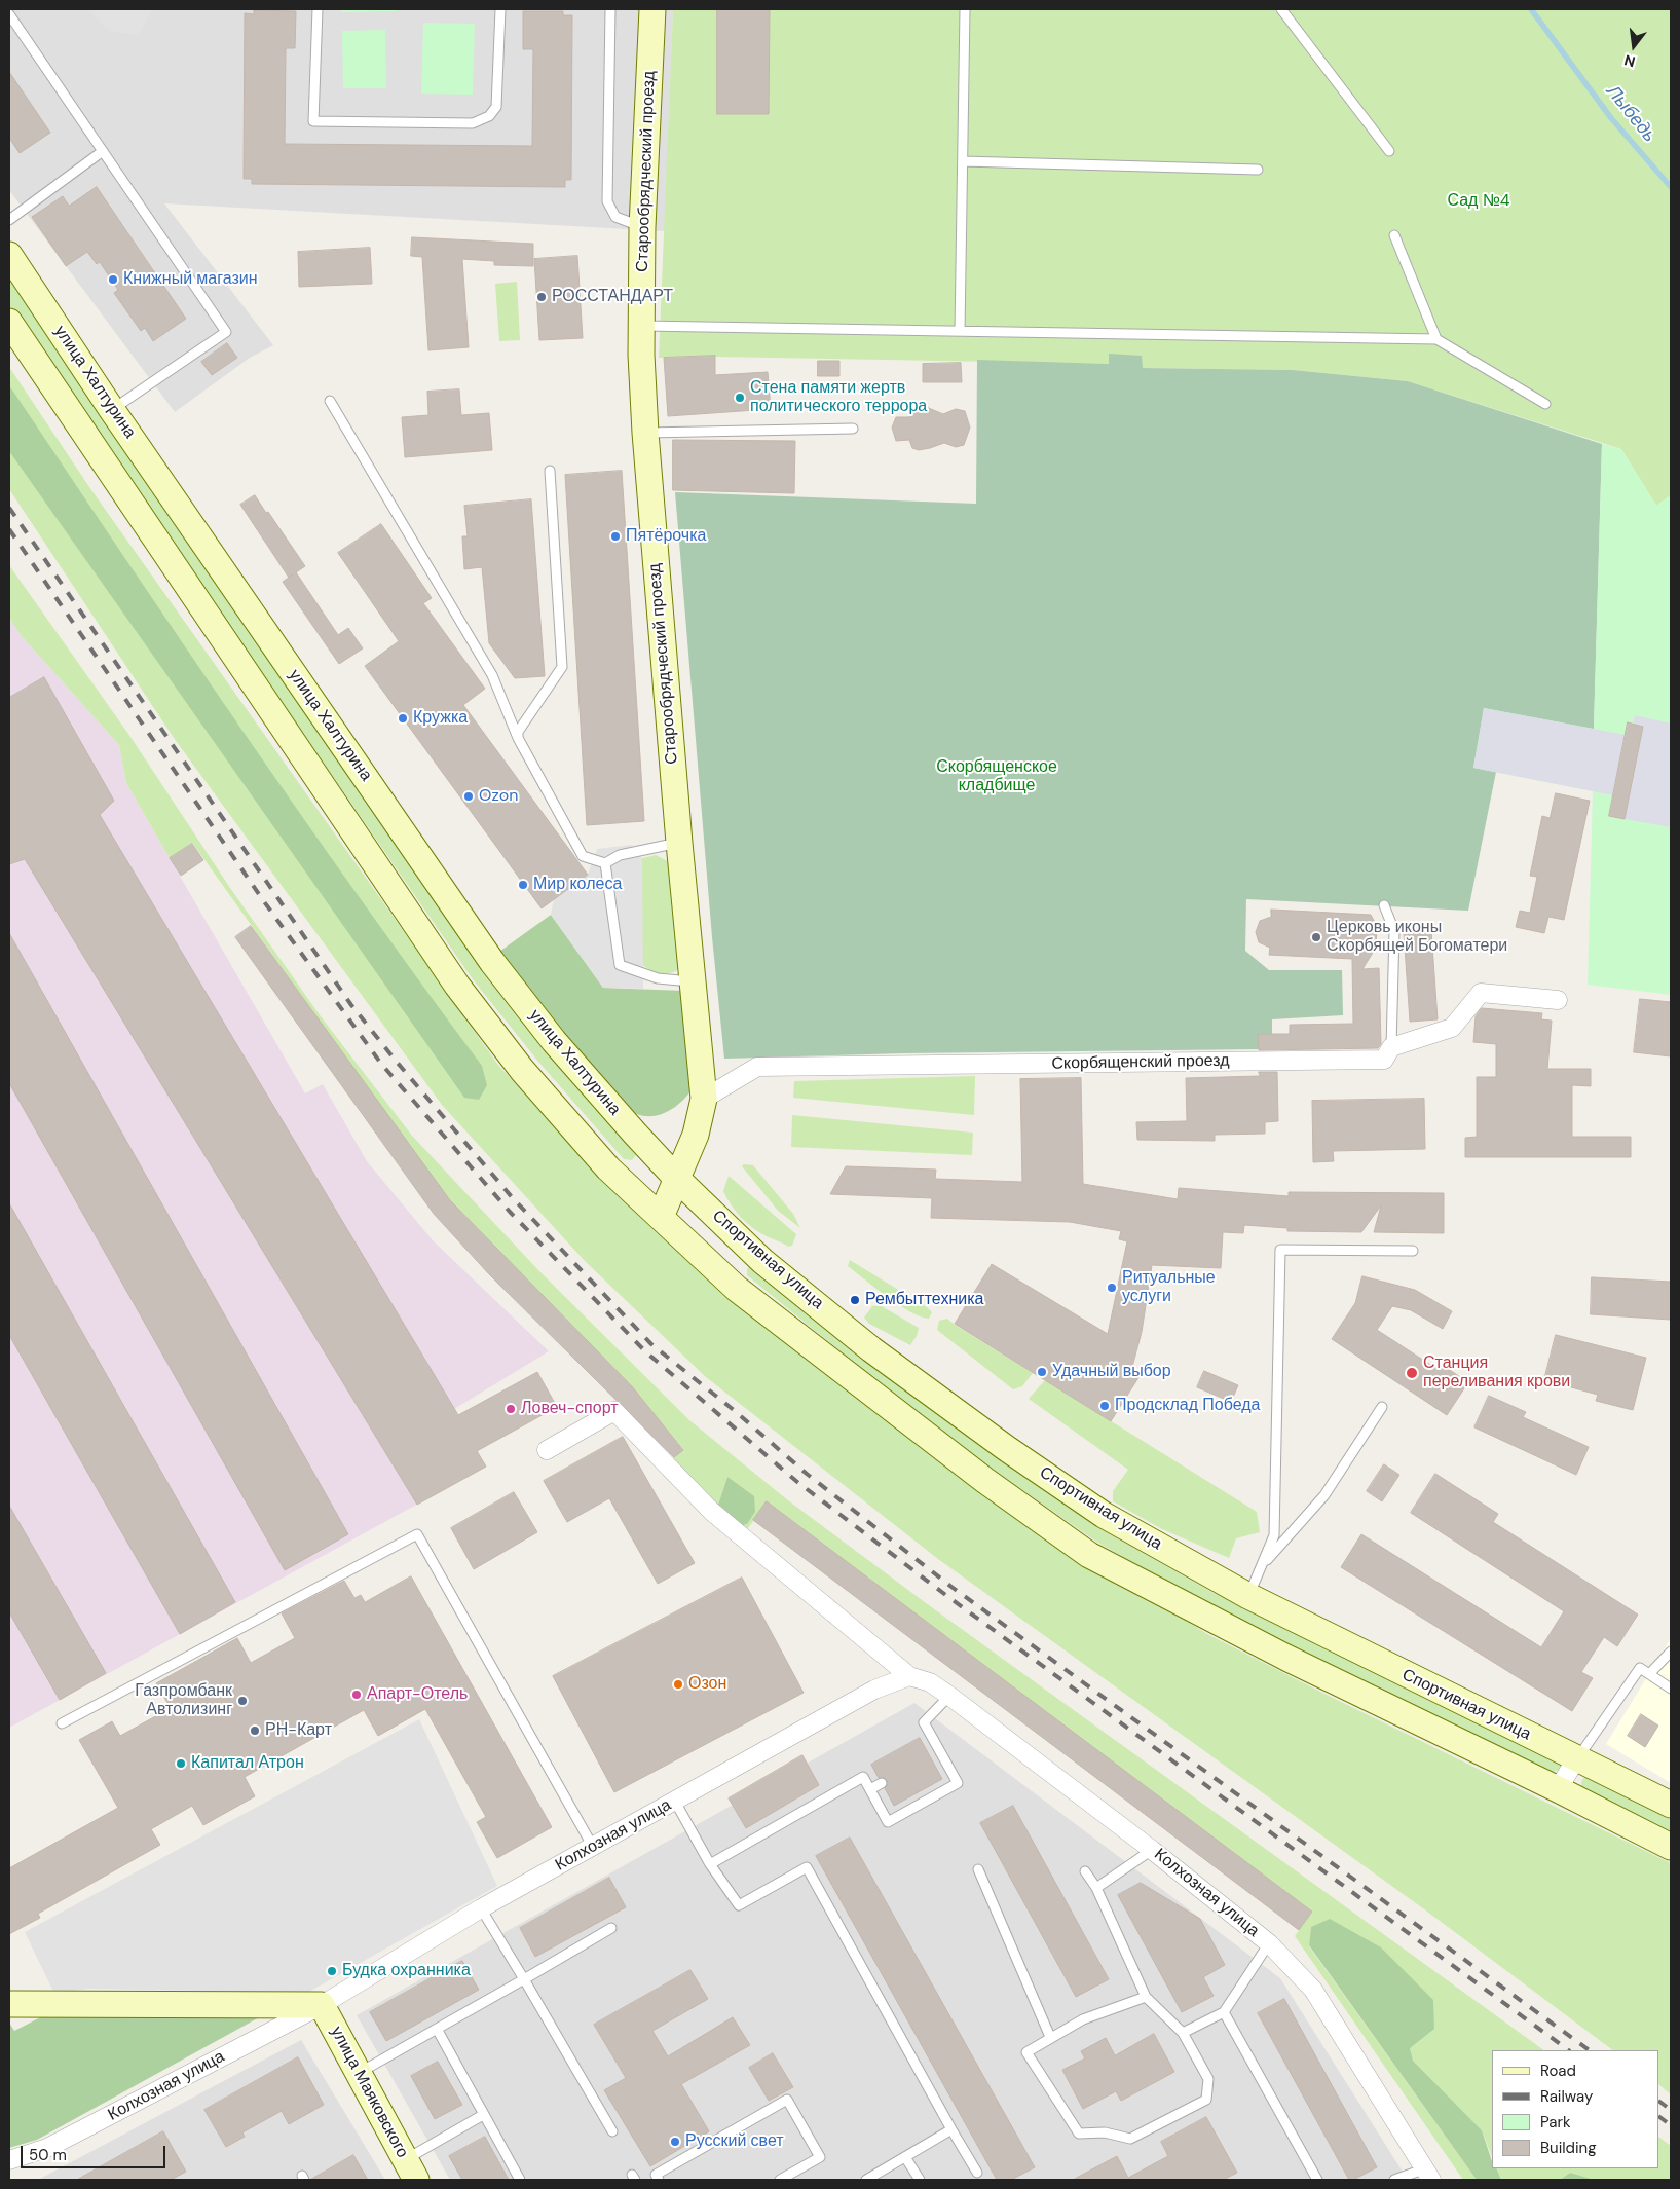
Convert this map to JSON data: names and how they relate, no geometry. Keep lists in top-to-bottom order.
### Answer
{
  "streets": {
    "main road": [
      "Старообрядческий проезд",
      "улица Халтурина",
      "Спортивная улица",
      "улица Маяковского"
    ],
    "street": ["Скорбященский проезд", "Колхозная улица"]
  },
  "crossings": [
    ["Старообрядческий проезд", "улица Халтурина"],
    ["Старообрядческий проезд", "Скорбященский проезд"],
    ["Старообрядческий проезд", "Спортивная улица"],
    ["улица Халтурина", "Спортивная улица"],
    ["Колхозная улица", "улица Маяковского"]
  ],
  "water": ["Лыбедь"],
  "parks": ["Сад №4", "Скорбященское кладбище"],
  "places": [
    "Книжный магазин",
    "РОССТАНДАРТ",
    "Стена памяти жертв политического террора",
    "Пятёрочка",
    "Кружка",
    "Ozon",
    "Мир колеса",
    "Церковь иконы Скорбящей Богоматери",
    "Ритуальные услуги",
    "Рембыттехника",
    "Удачный выбор",
    "Станция переливания крови",
    "Продсклад Победа",
    "Ловеч-спорт",
    "Озон",
    "Апарт-Отель",
    "Газпромбанк Автолизинг",
    "РН-Карт",
    "Капитал Атрон",
    "Будка охранника",
    "Русский свет"
  ],
  "legend": [
    "Road",
    "Railway",
    "Park",
    "Building"
  ],
  "scale_bar": "50 m",
  "north": "bottom"
}
